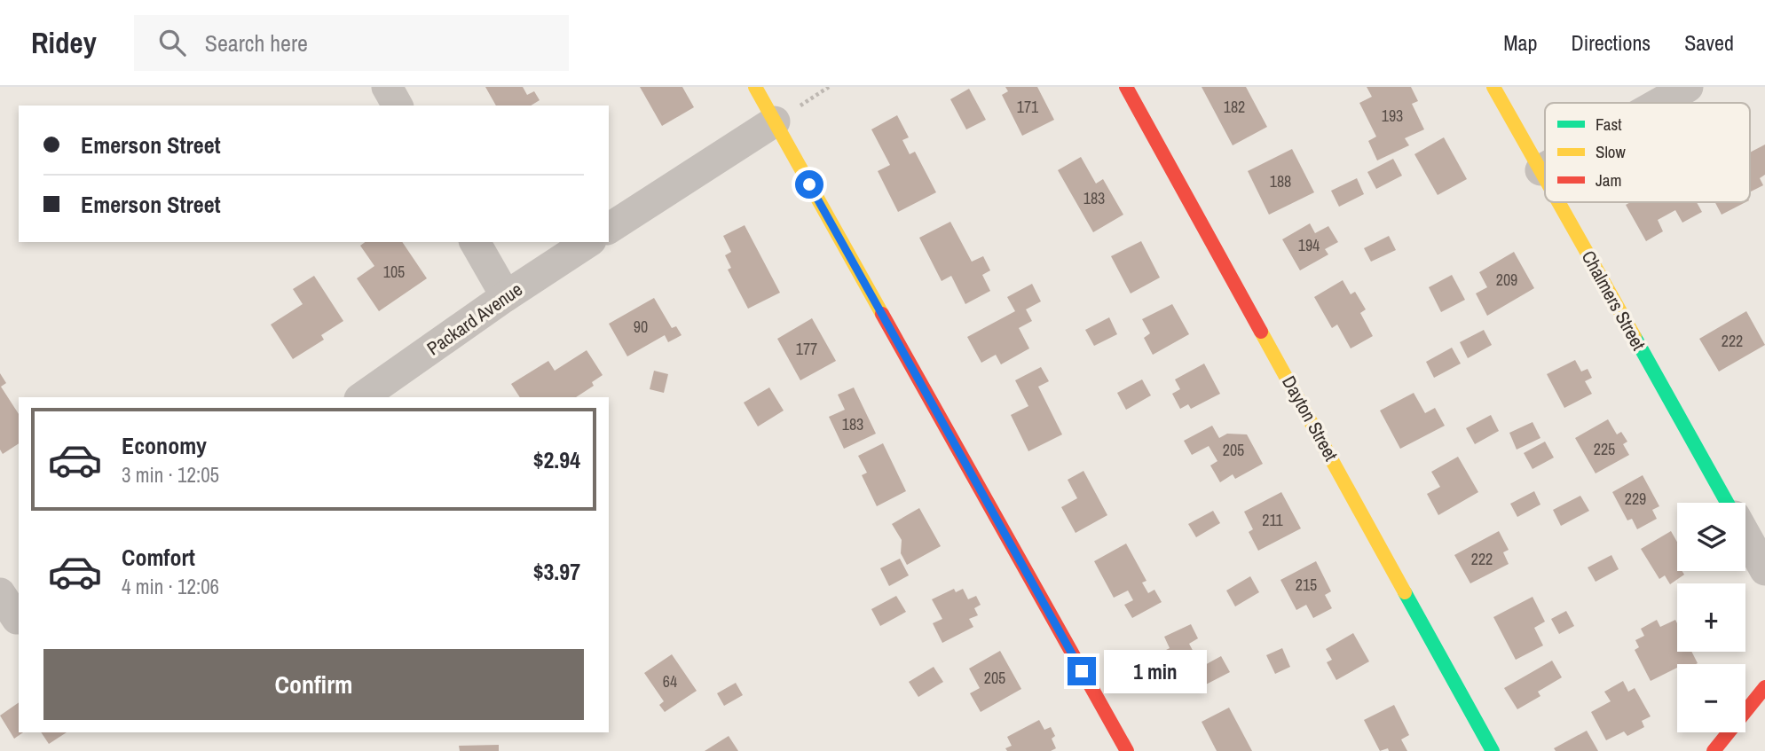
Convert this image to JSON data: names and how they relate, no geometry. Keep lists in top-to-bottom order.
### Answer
{
  "streets": {
    "street": ["Chalmers Street", "Packard Avenue", "Dayton Street"]
  },
  "house_numbers": [
    "171",
    "182",
    "193",
    "188",
    "183",
    "194",
    "105",
    "209",
    "90",
    "222",
    "177",
    "183",
    "225",
    "205",
    "229",
    "211",
    "222",
    "215",
    "205",
    "64"
  ],
  "legend": ["Fast", "Slow", "Jam"],
  "page": {
    "header": "Ridey",
    "search": "Search here",
    "nav": ["Map", "Directions", "Saved"],
    "banner": ["Emerson Street", "Emerson Street"],
    "list": [
      {
        "name": "Economy",
        "note": "3 min · 12:05",
        "value": "$2.94"
      },
      {
        "name": "Comfort",
        "note": "4 min · 12:06",
        "value": "$3.97"
      }
    ],
    "map_buttons": ["+", "−"],
    "buttons": "Confirm",
    "bubble": "1 min"
  }
}
